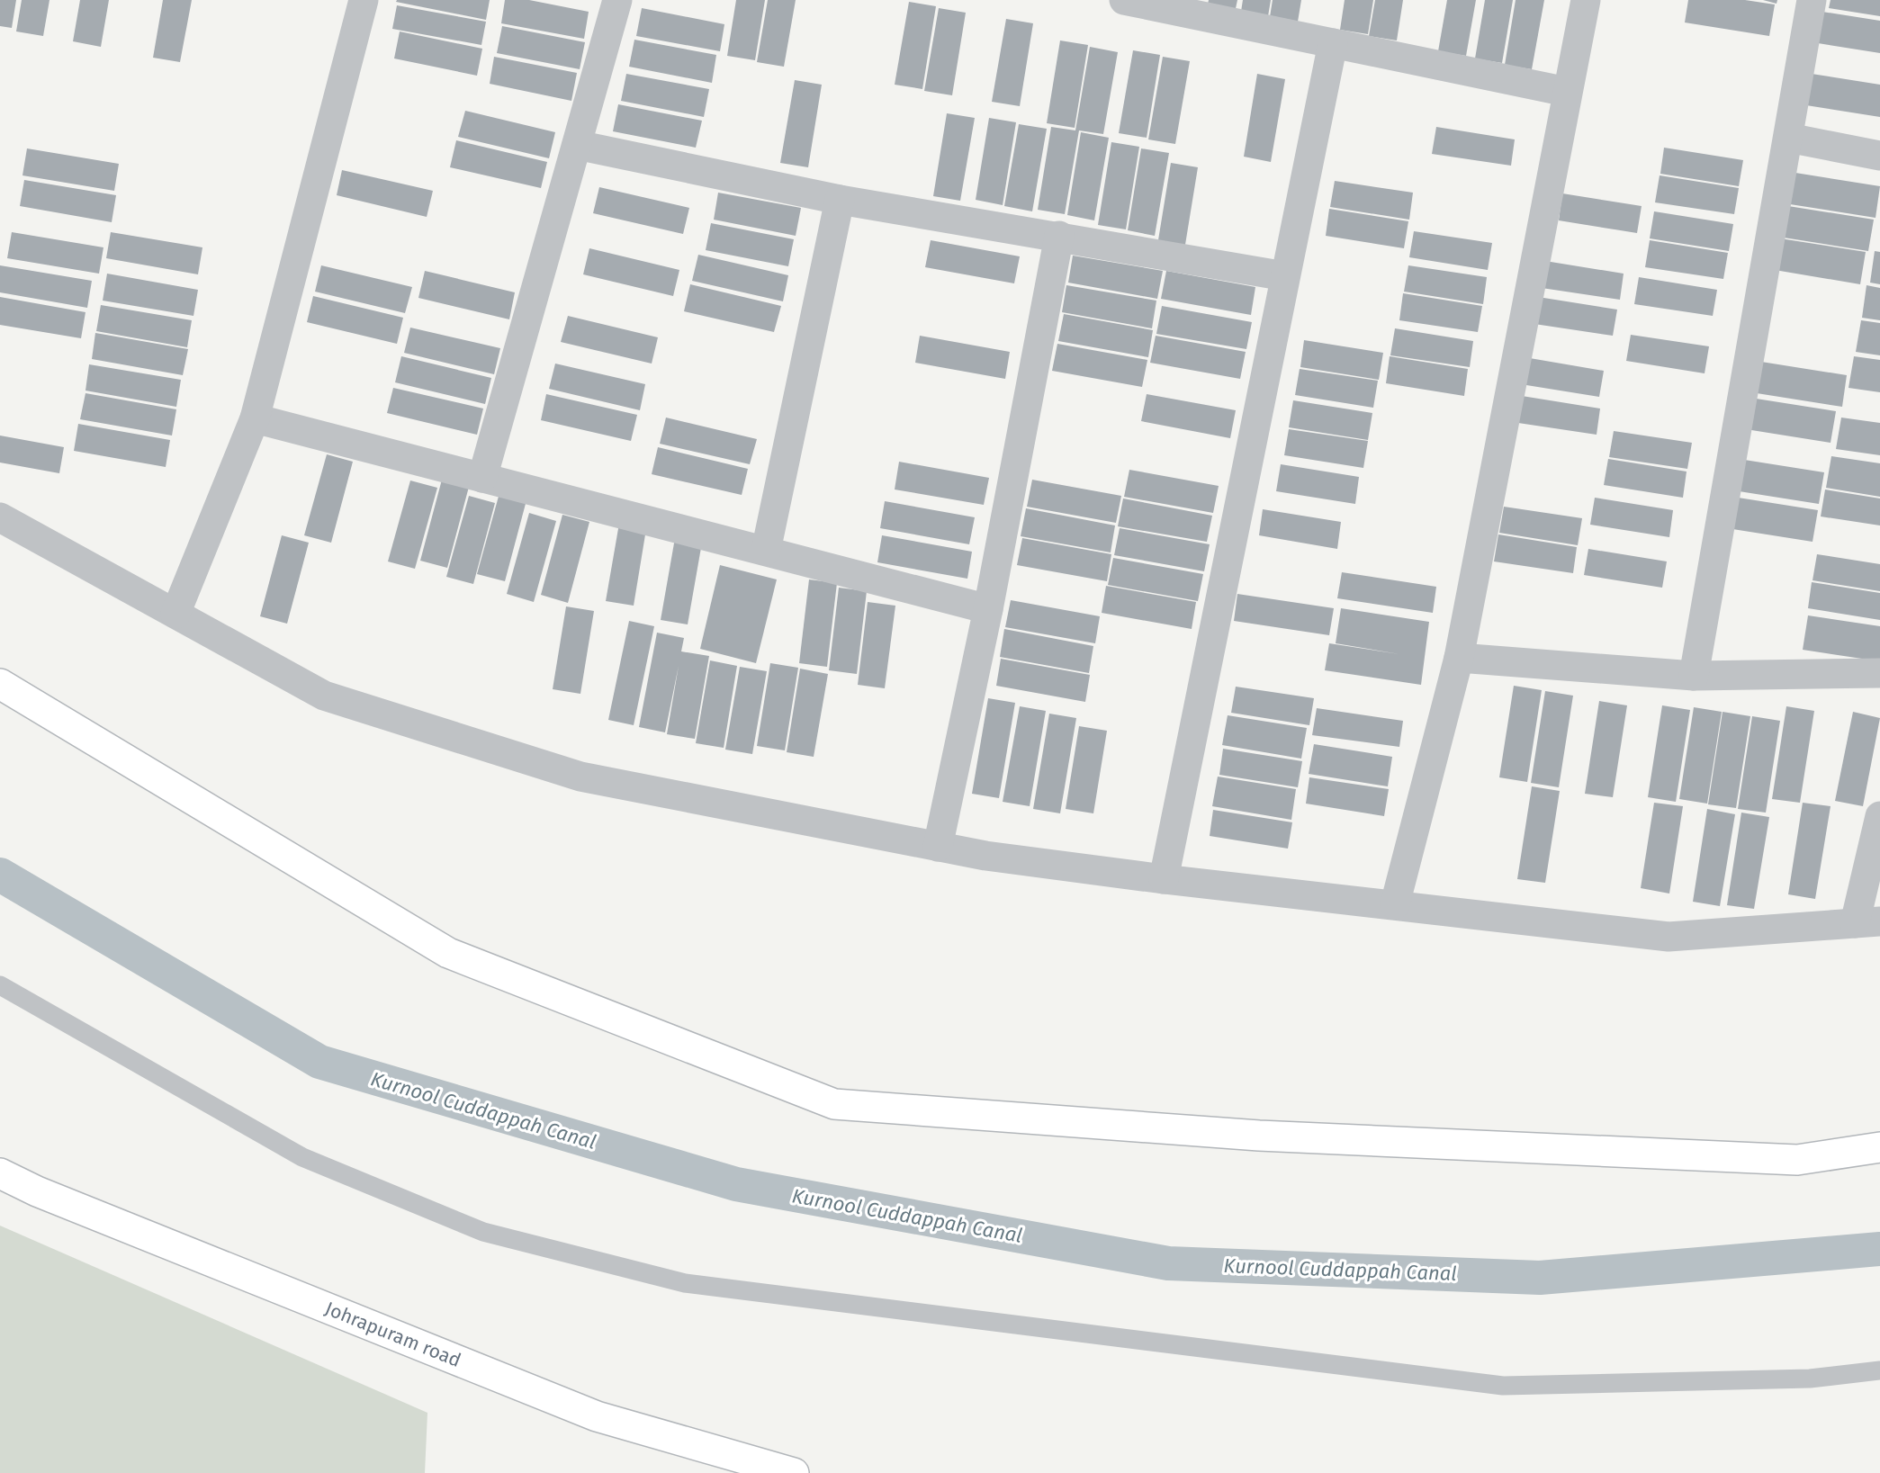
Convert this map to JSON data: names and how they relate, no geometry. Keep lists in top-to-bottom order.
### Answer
{
  "streets": {
    "street": ["Johrapuram road"]
  },
  "water": ["Kurnool Cuddappah Canal"]
}
